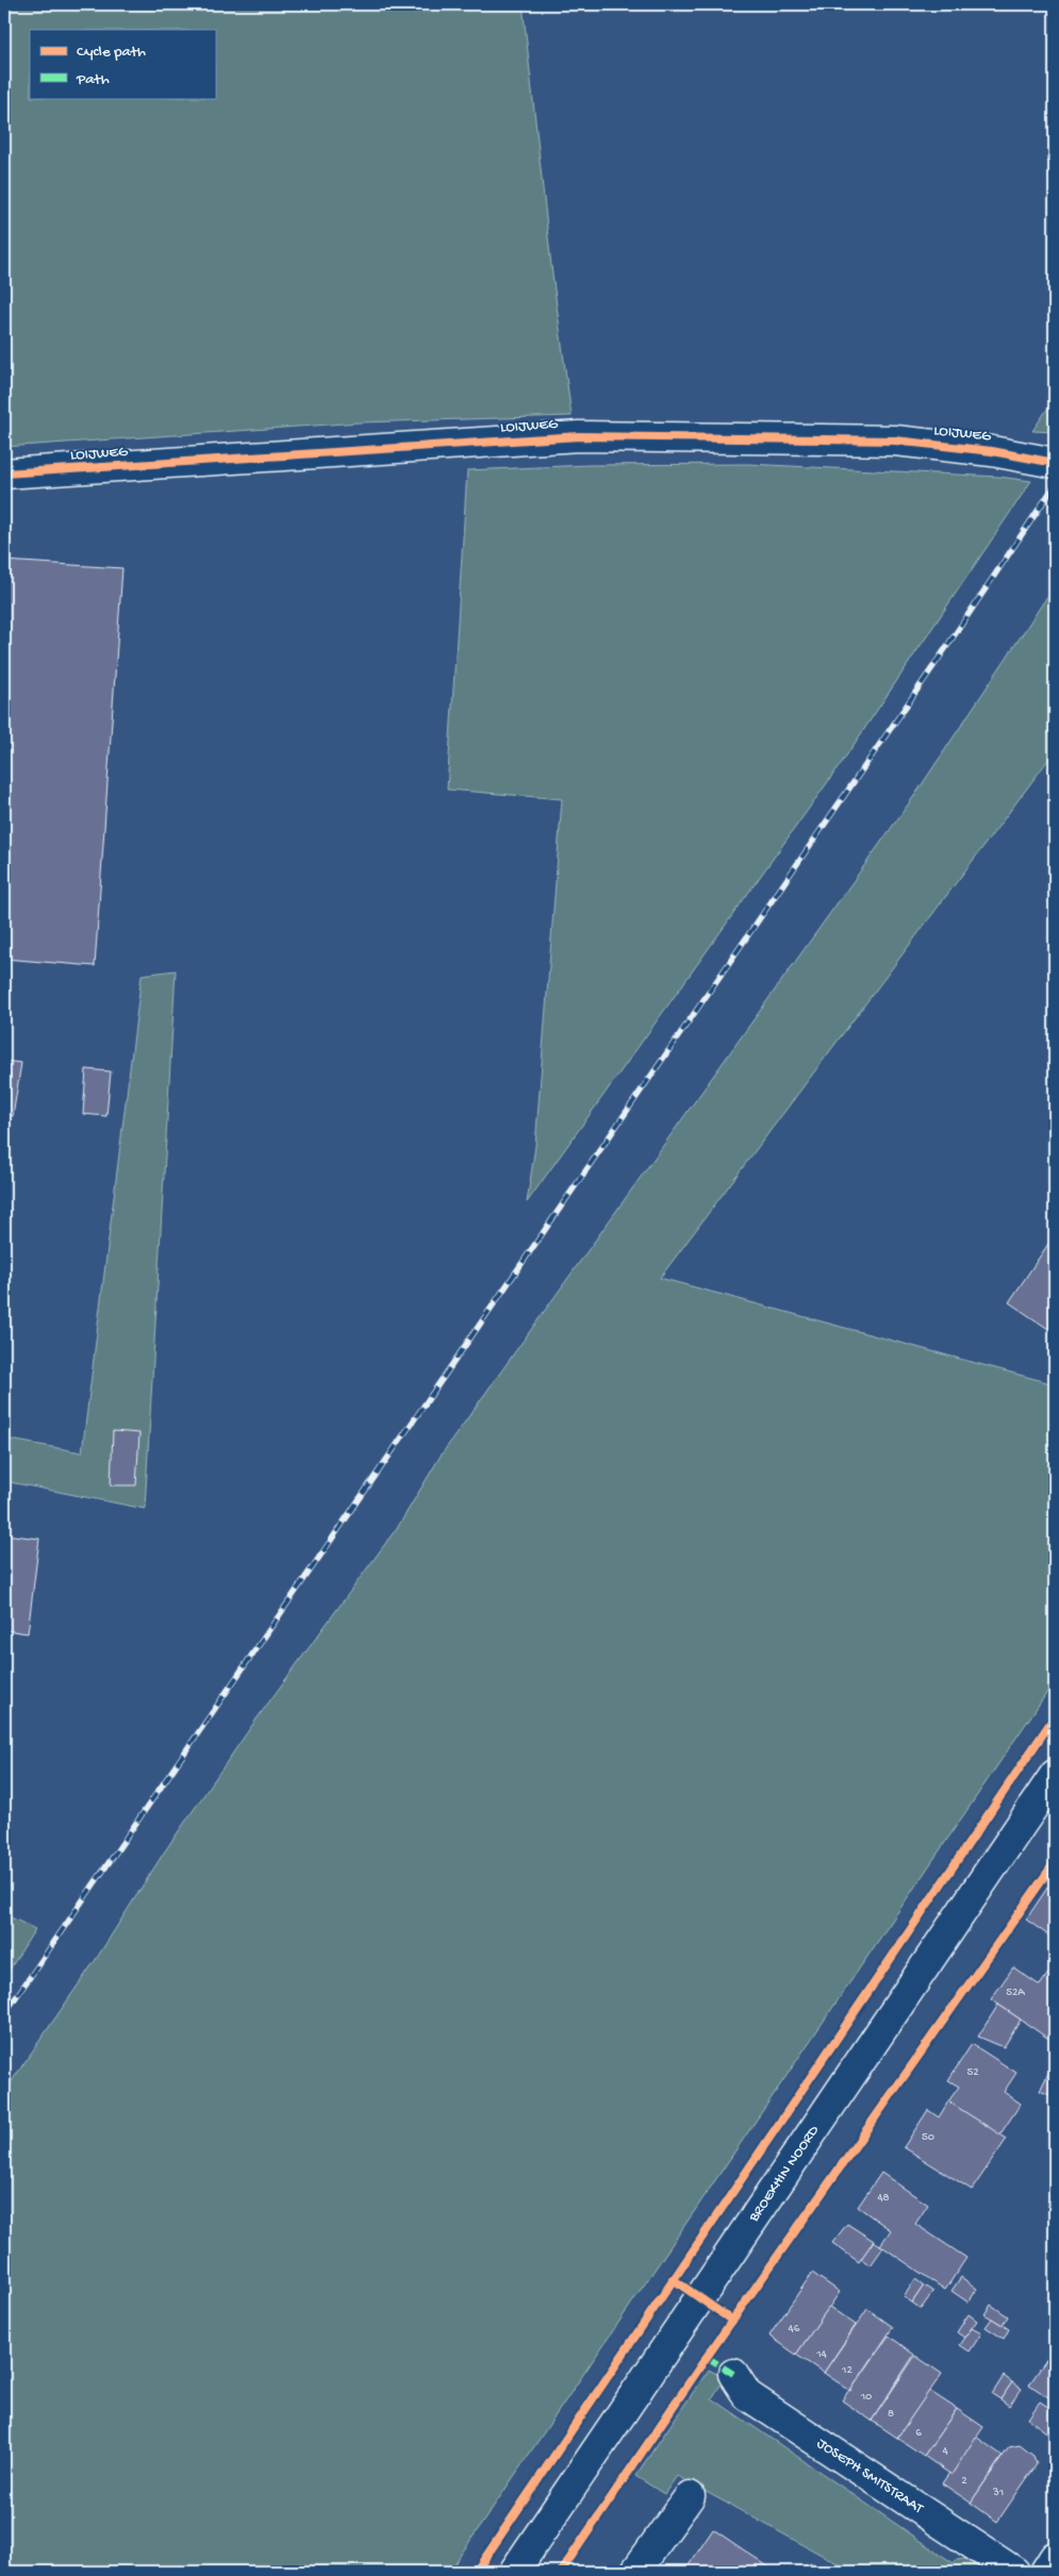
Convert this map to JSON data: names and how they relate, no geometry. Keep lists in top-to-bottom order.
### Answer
{
  "streets": {
    "street": ["LOIJWEG", "BROEKHIN NOORD", "JOSEPH SMITSTRAAT"]
  },
  "house_numbers": [
    "52A",
    "52",
    "50",
    "48",
    "46",
    "14",
    "12",
    "10",
    "8",
    "6",
    "4",
    "2",
    "31"
  ],
  "legend": ["Cycle path", "Path"]
}
